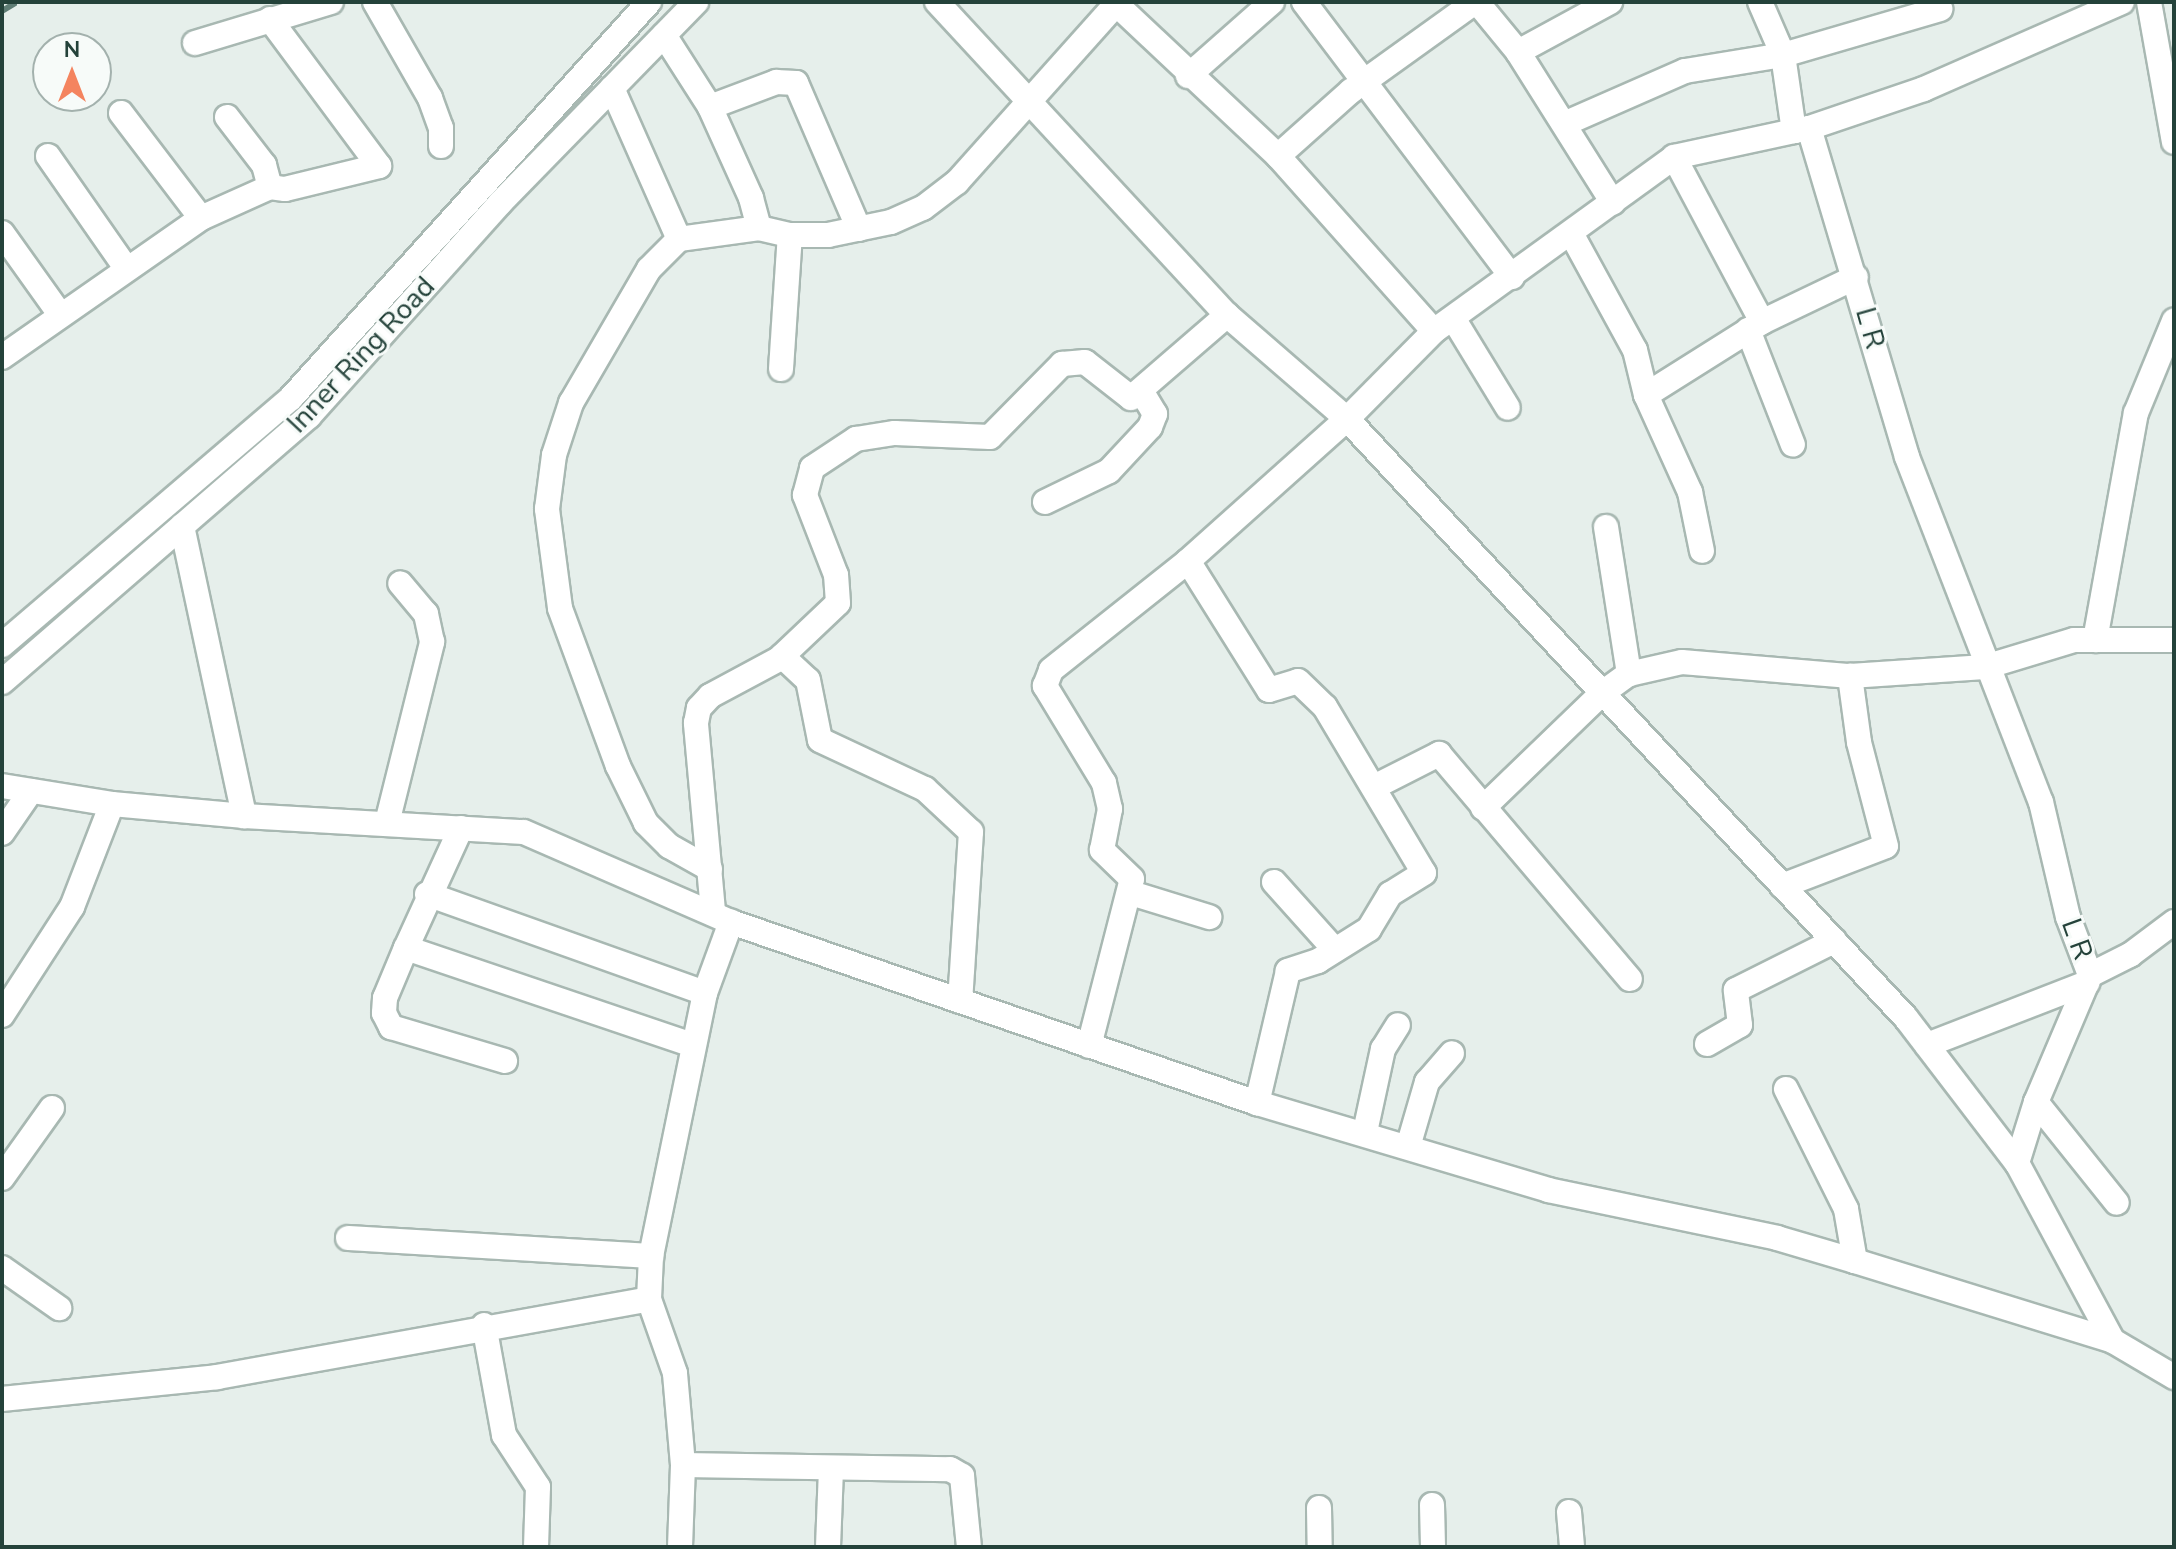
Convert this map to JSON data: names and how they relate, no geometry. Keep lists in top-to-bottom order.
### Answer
{
  "streets": {
    "street": ["L R", "Inner Ring Road"]
  },
  "north": "top"
}
